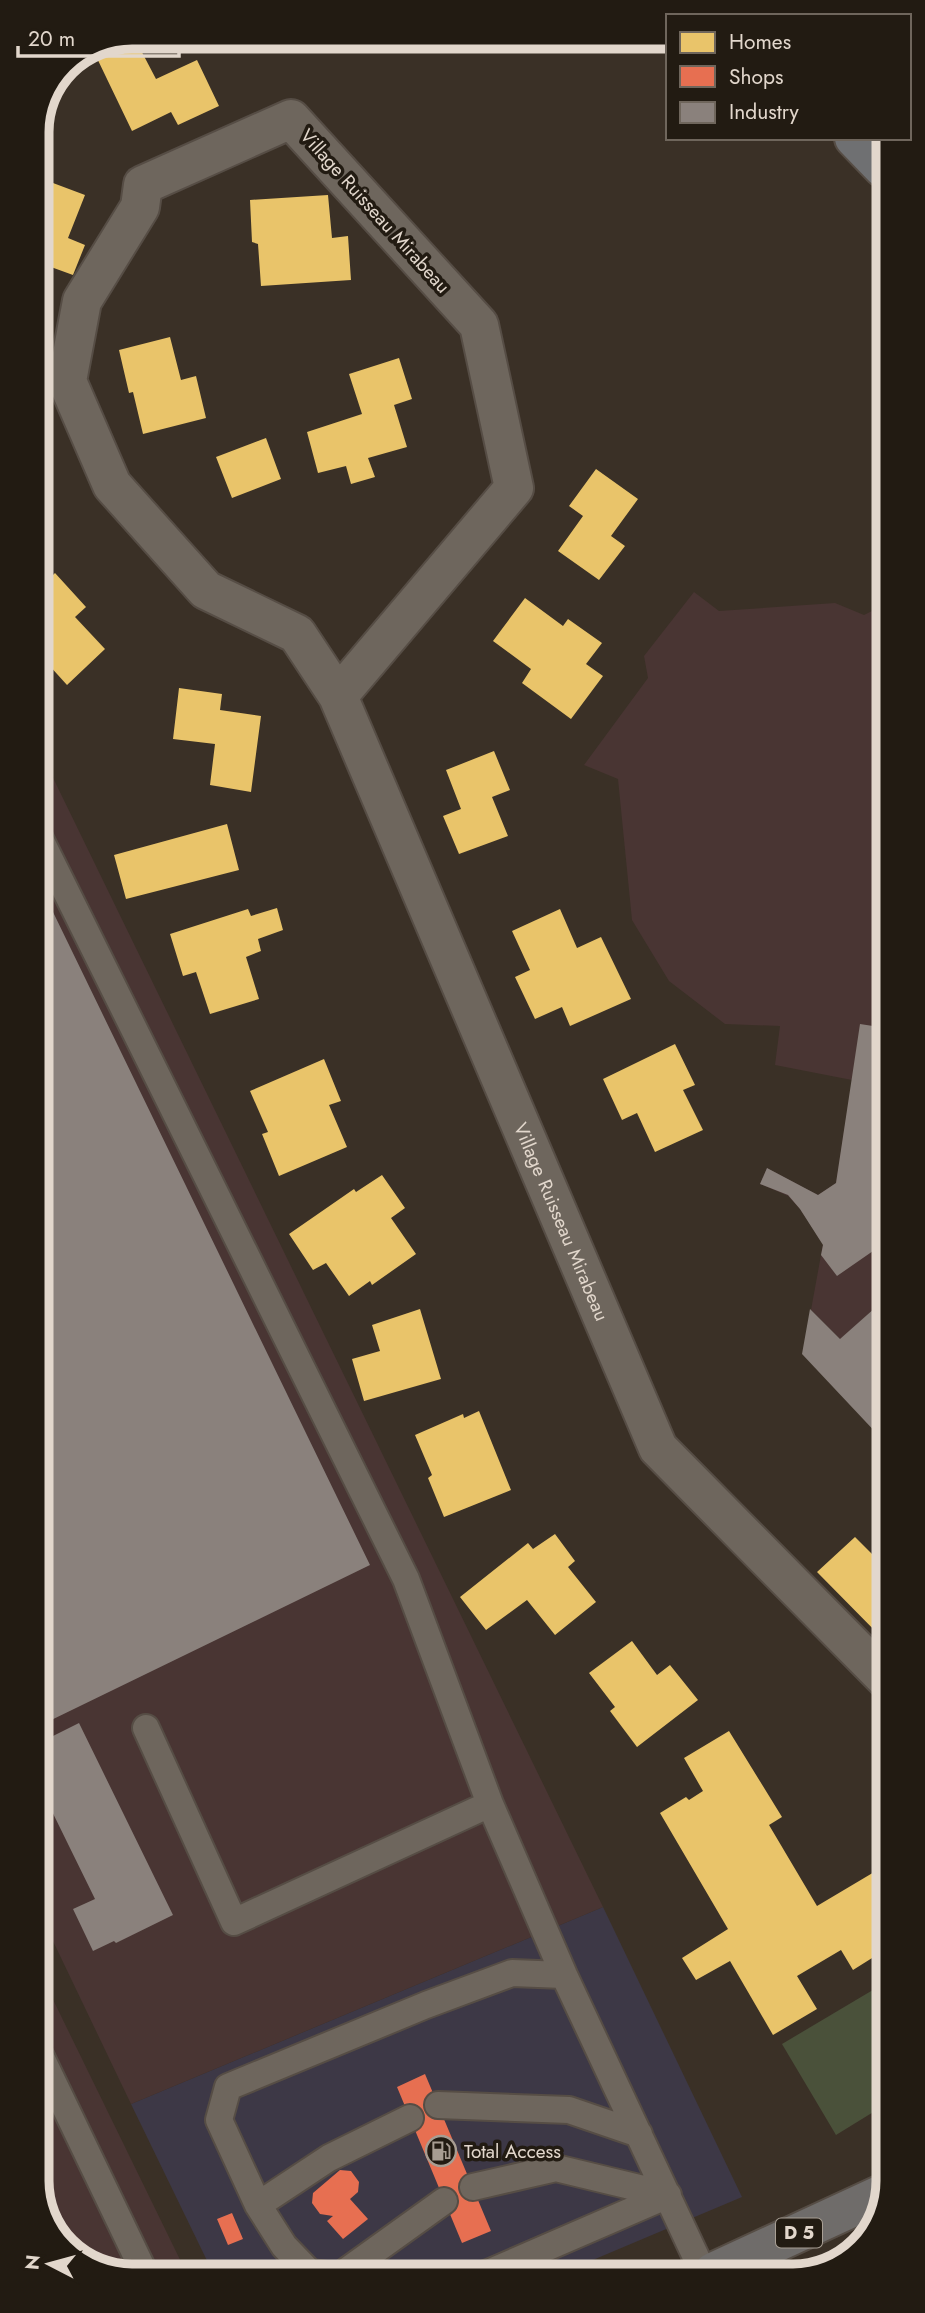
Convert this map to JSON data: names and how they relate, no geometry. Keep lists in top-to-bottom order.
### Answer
{
  "streets": {
    "main road": ["D 5"],
    "street": ["Village Ruisseau Mirabeau"]
  },
  "places": {
    "fuel station": ["Total Access"]
  },
  "legend": ["Homes", "Shops", "Industry"],
  "scale_bar": "20 m",
  "north": "left"
}
